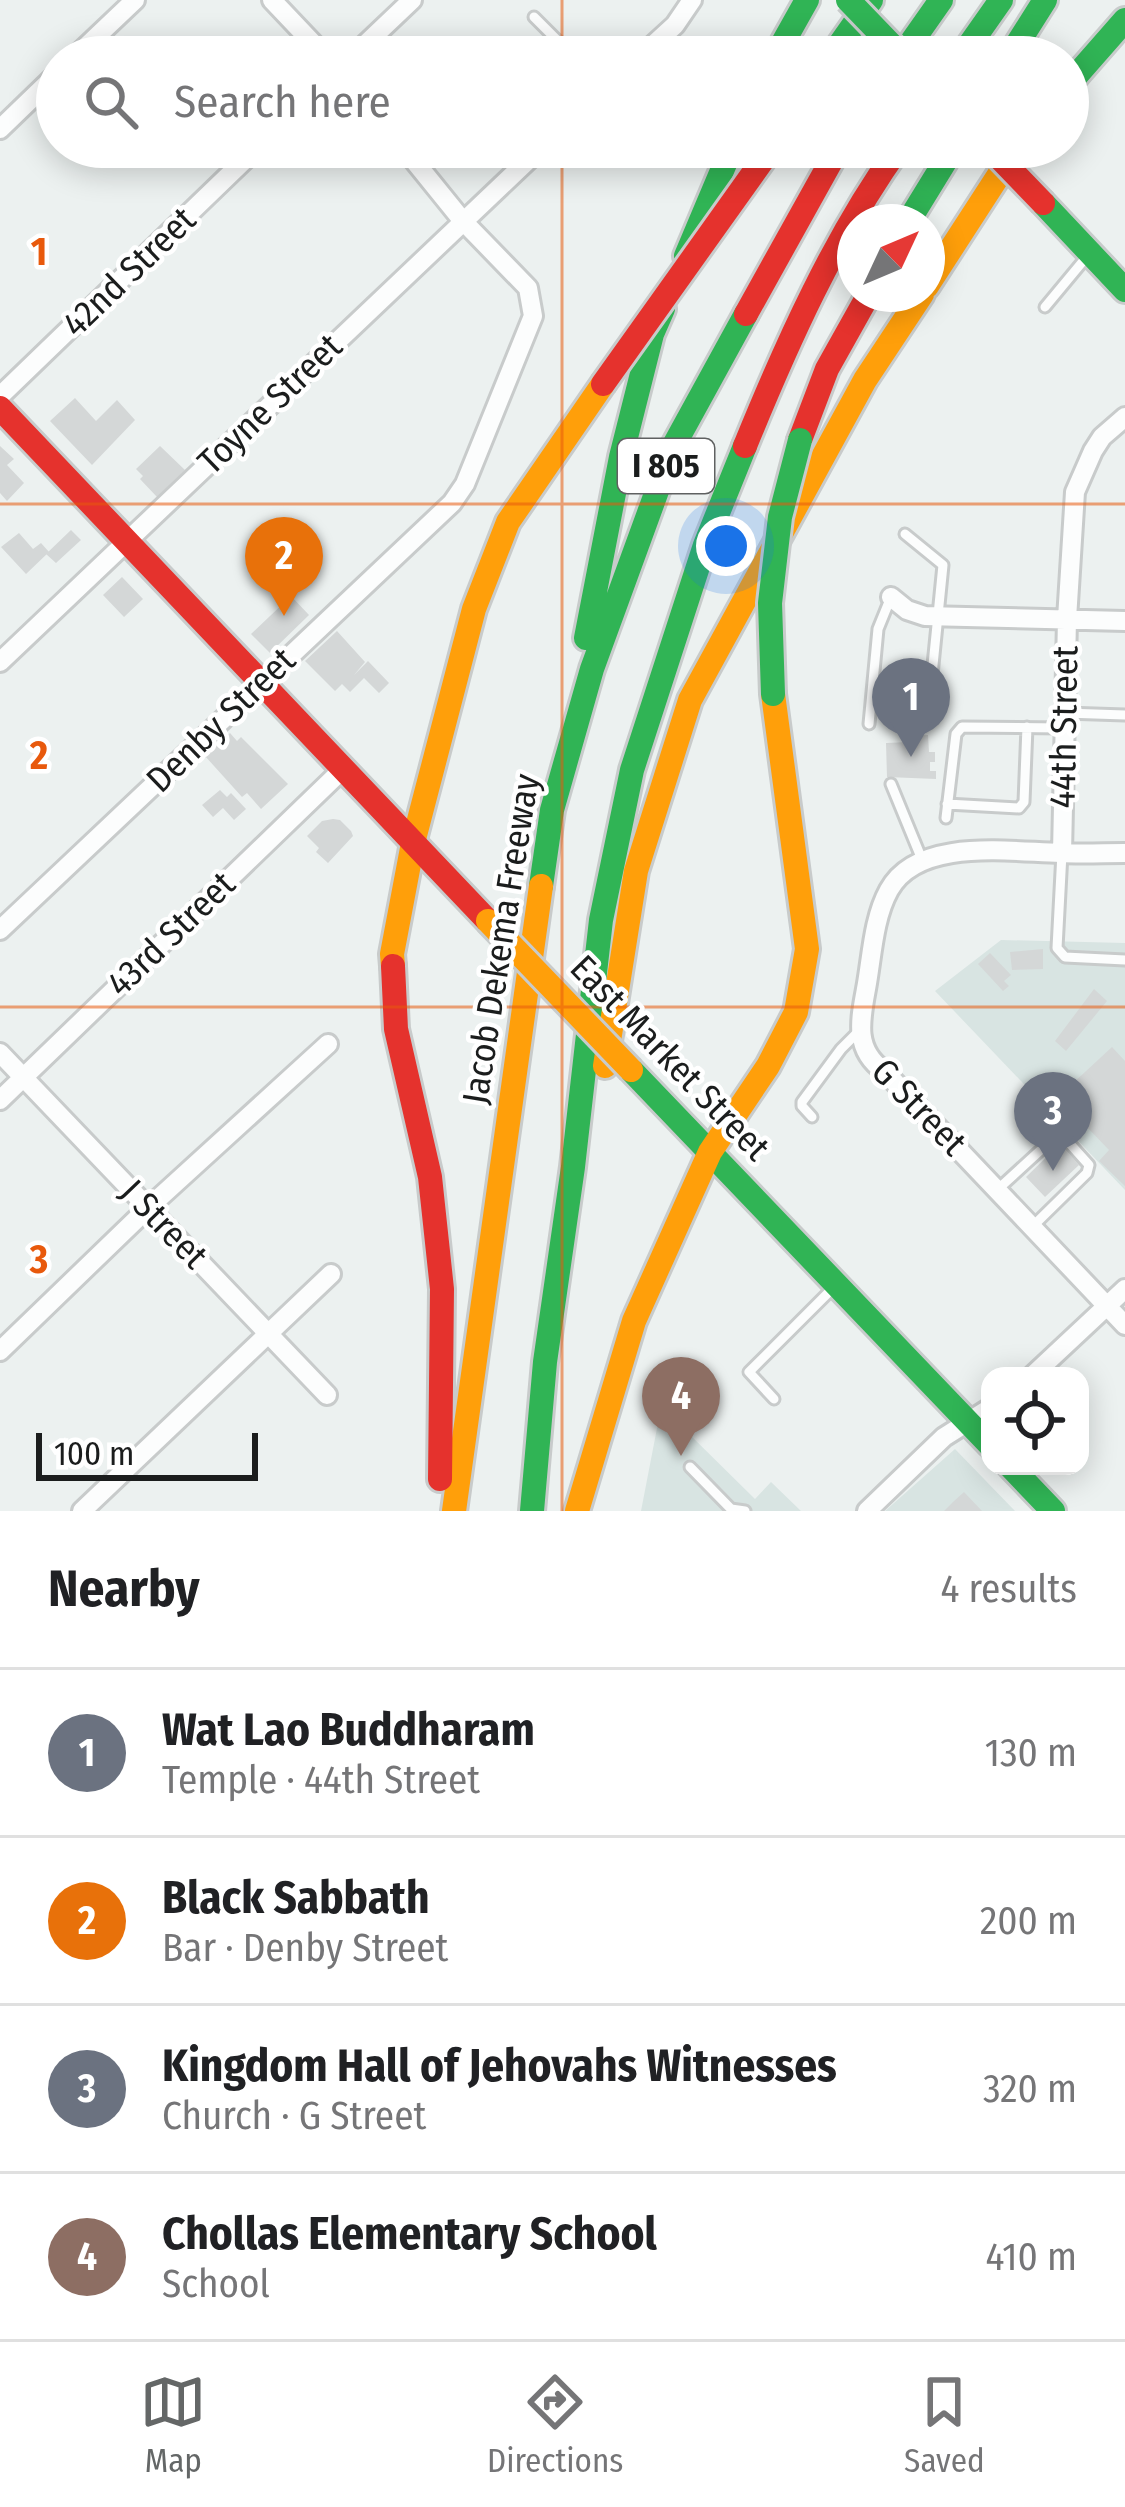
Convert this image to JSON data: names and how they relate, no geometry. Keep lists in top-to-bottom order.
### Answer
{
  "streets": {
    "main road": ["I 805", "Jacob Dekema Freeway", "East Market Street"],
    "street": [
      "42nd Street",
      "Toyne Street",
      "Denby Street",
      "44th Street",
      "43rd Street",
      "G Street",
      "J Street"
    ]
  },
  "crossings": [
    ["Toyne Street", "Denby Street"],
    ["Toyne Street", "East Market Street"],
    ["Denby Street", "East Market Street"],
    ["43rd Street", "East Market Street"],
    ["43rd Street", "J Street"]
  ],
  "scale_bar": "100 m",
  "north": "top right",
  "page": {
    "search": "Search here",
    "pins": [
      "2",
      "1",
      "3",
      "4"
    ],
    "scale": "100 m",
    "heading": ["Nearby", "4 results"],
    "list": [
      {
        "mark": "1",
        "name": "Wat Lao Buddharam",
        "note": "Temple · 44th Street",
        "value": "130 m"
      },
      {
        "mark": "2",
        "name": "Black Sabbath",
        "note": "Bar · Denby Street",
        "value": "200 m"
      },
      {
        "mark": "3",
        "name": "Kingdom Hall of Jehovahs Witnesses",
        "note": "Church · G Street",
        "value": "320 m"
      },
      {
        "mark": "4",
        "name": "Chollas Elementary School",
        "note": "School",
        "value": "410 m"
      }
    ],
    "nav": ["Map", "Directions", "Saved"]
  },
  "grid": {
    "rows": ["1", "2", "3"]
  }
}
